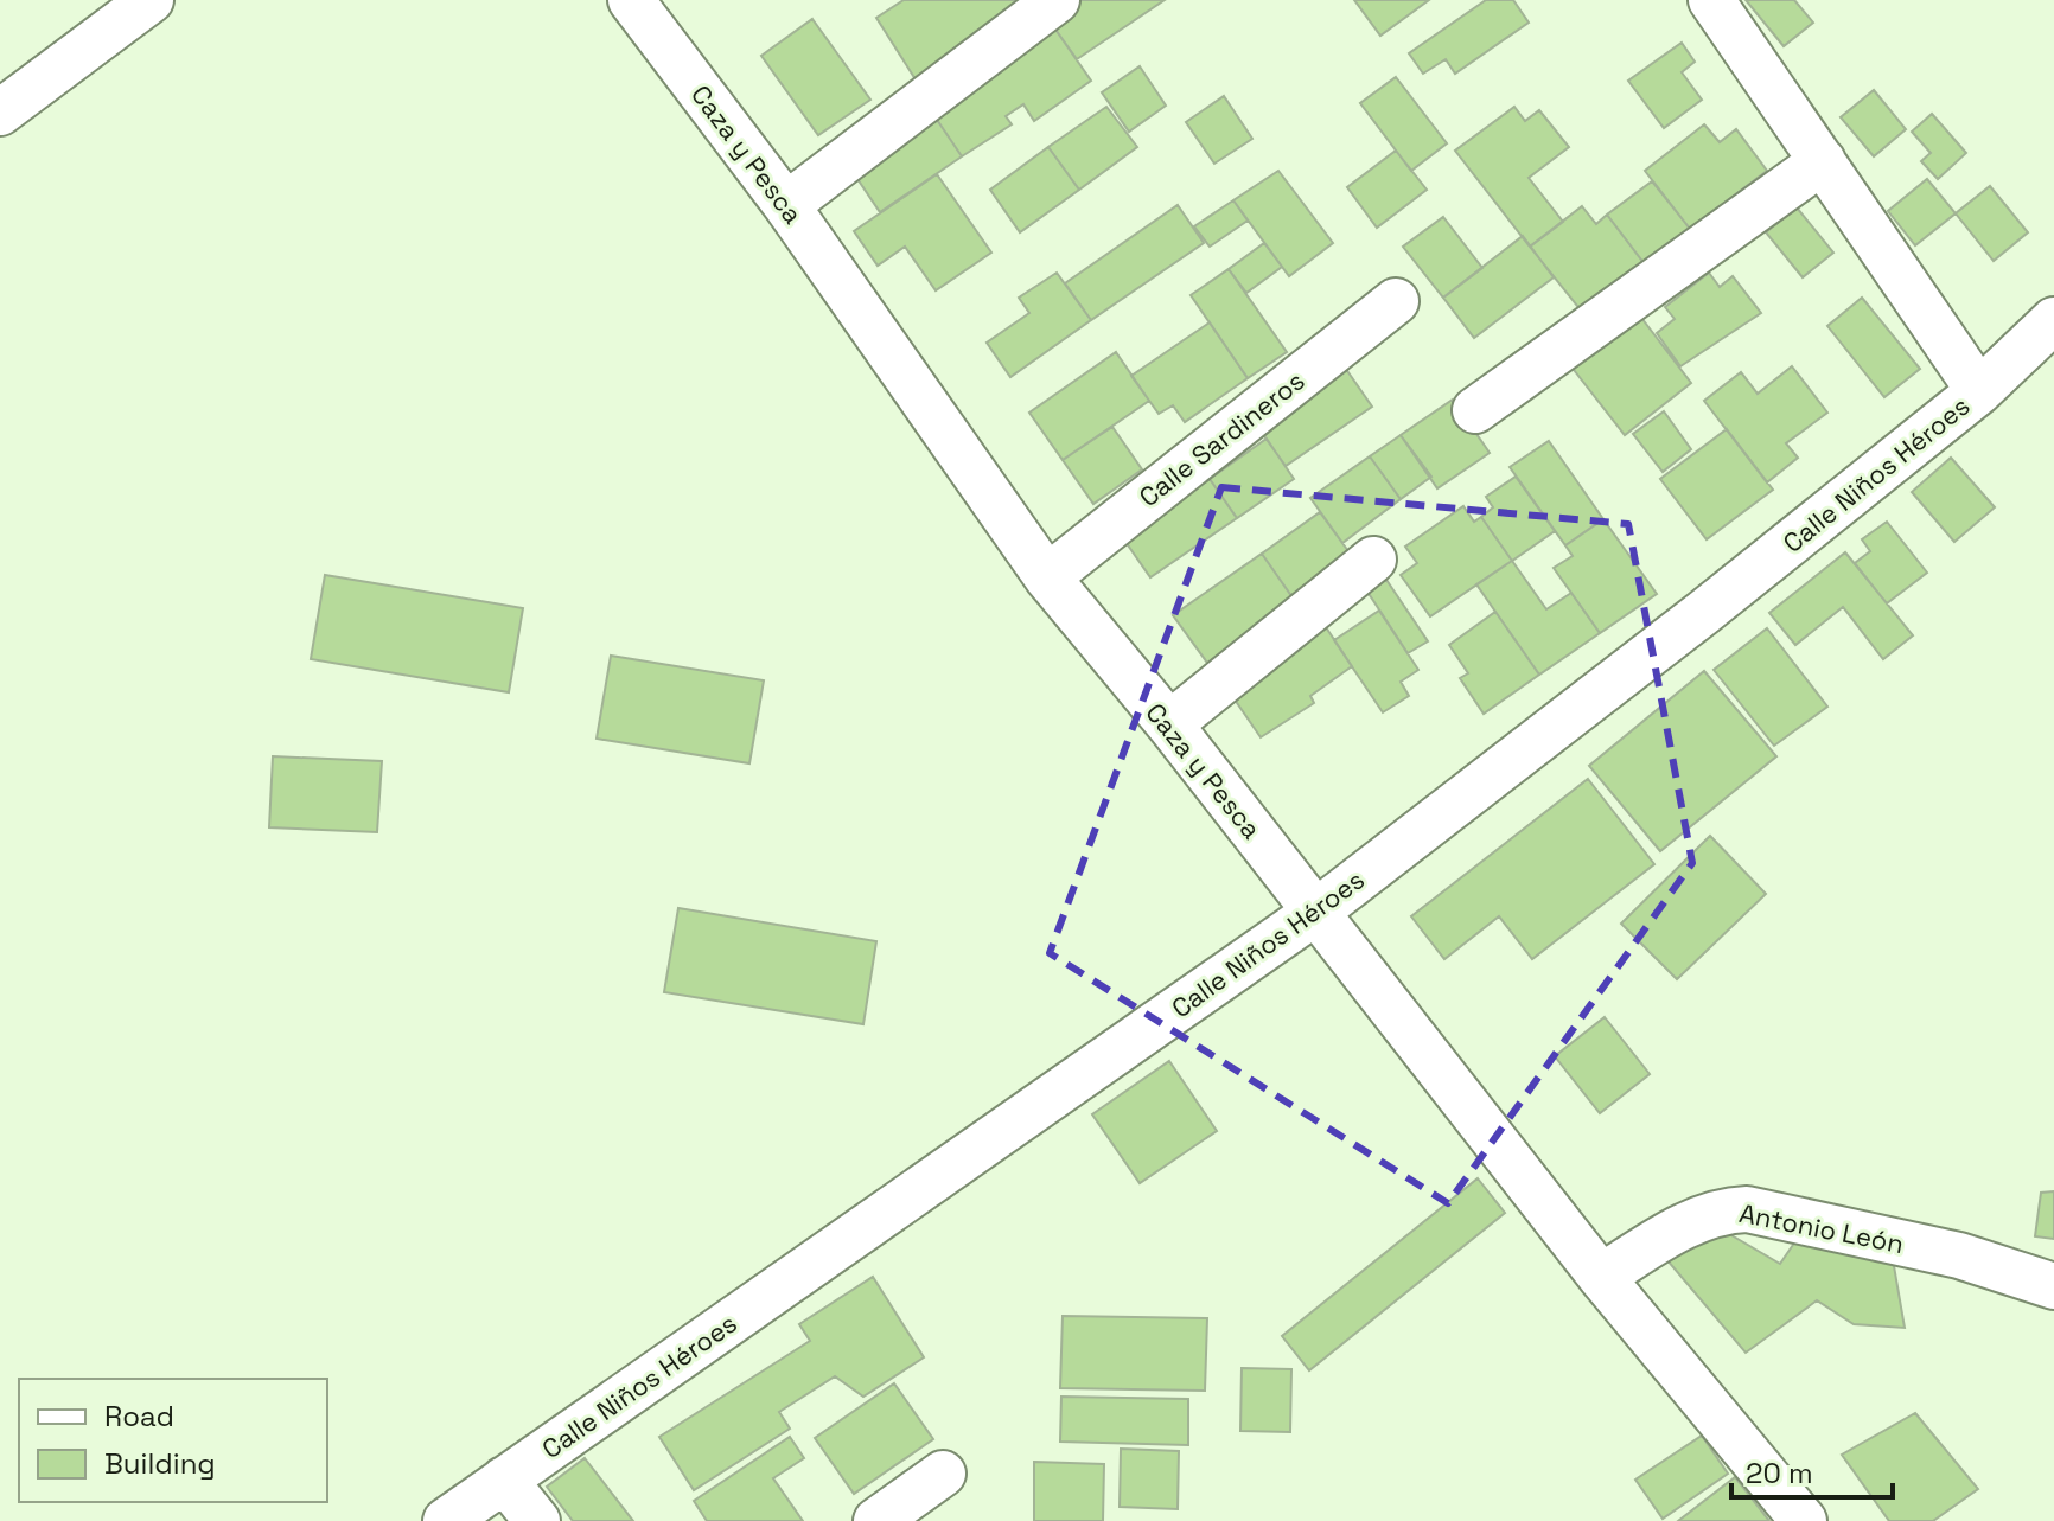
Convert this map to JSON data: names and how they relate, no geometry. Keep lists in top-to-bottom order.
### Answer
{
  "streets": {
    "street": [
      "Caza y Pesca",
      "Calle Sardineros",
      "Calle Niños Héroes",
      "Antonio León"
    ]
  },
  "crossings": [
    ["Caza y Pesca", "Calle Sardineros"],
    ["Caza y Pesca", "Calle Niños Héroes"],
    ["Caza y Pesca", "Antonio León"]
  ],
  "legend": ["Road", "Building"],
  "scale_bar": "20 m"
}
